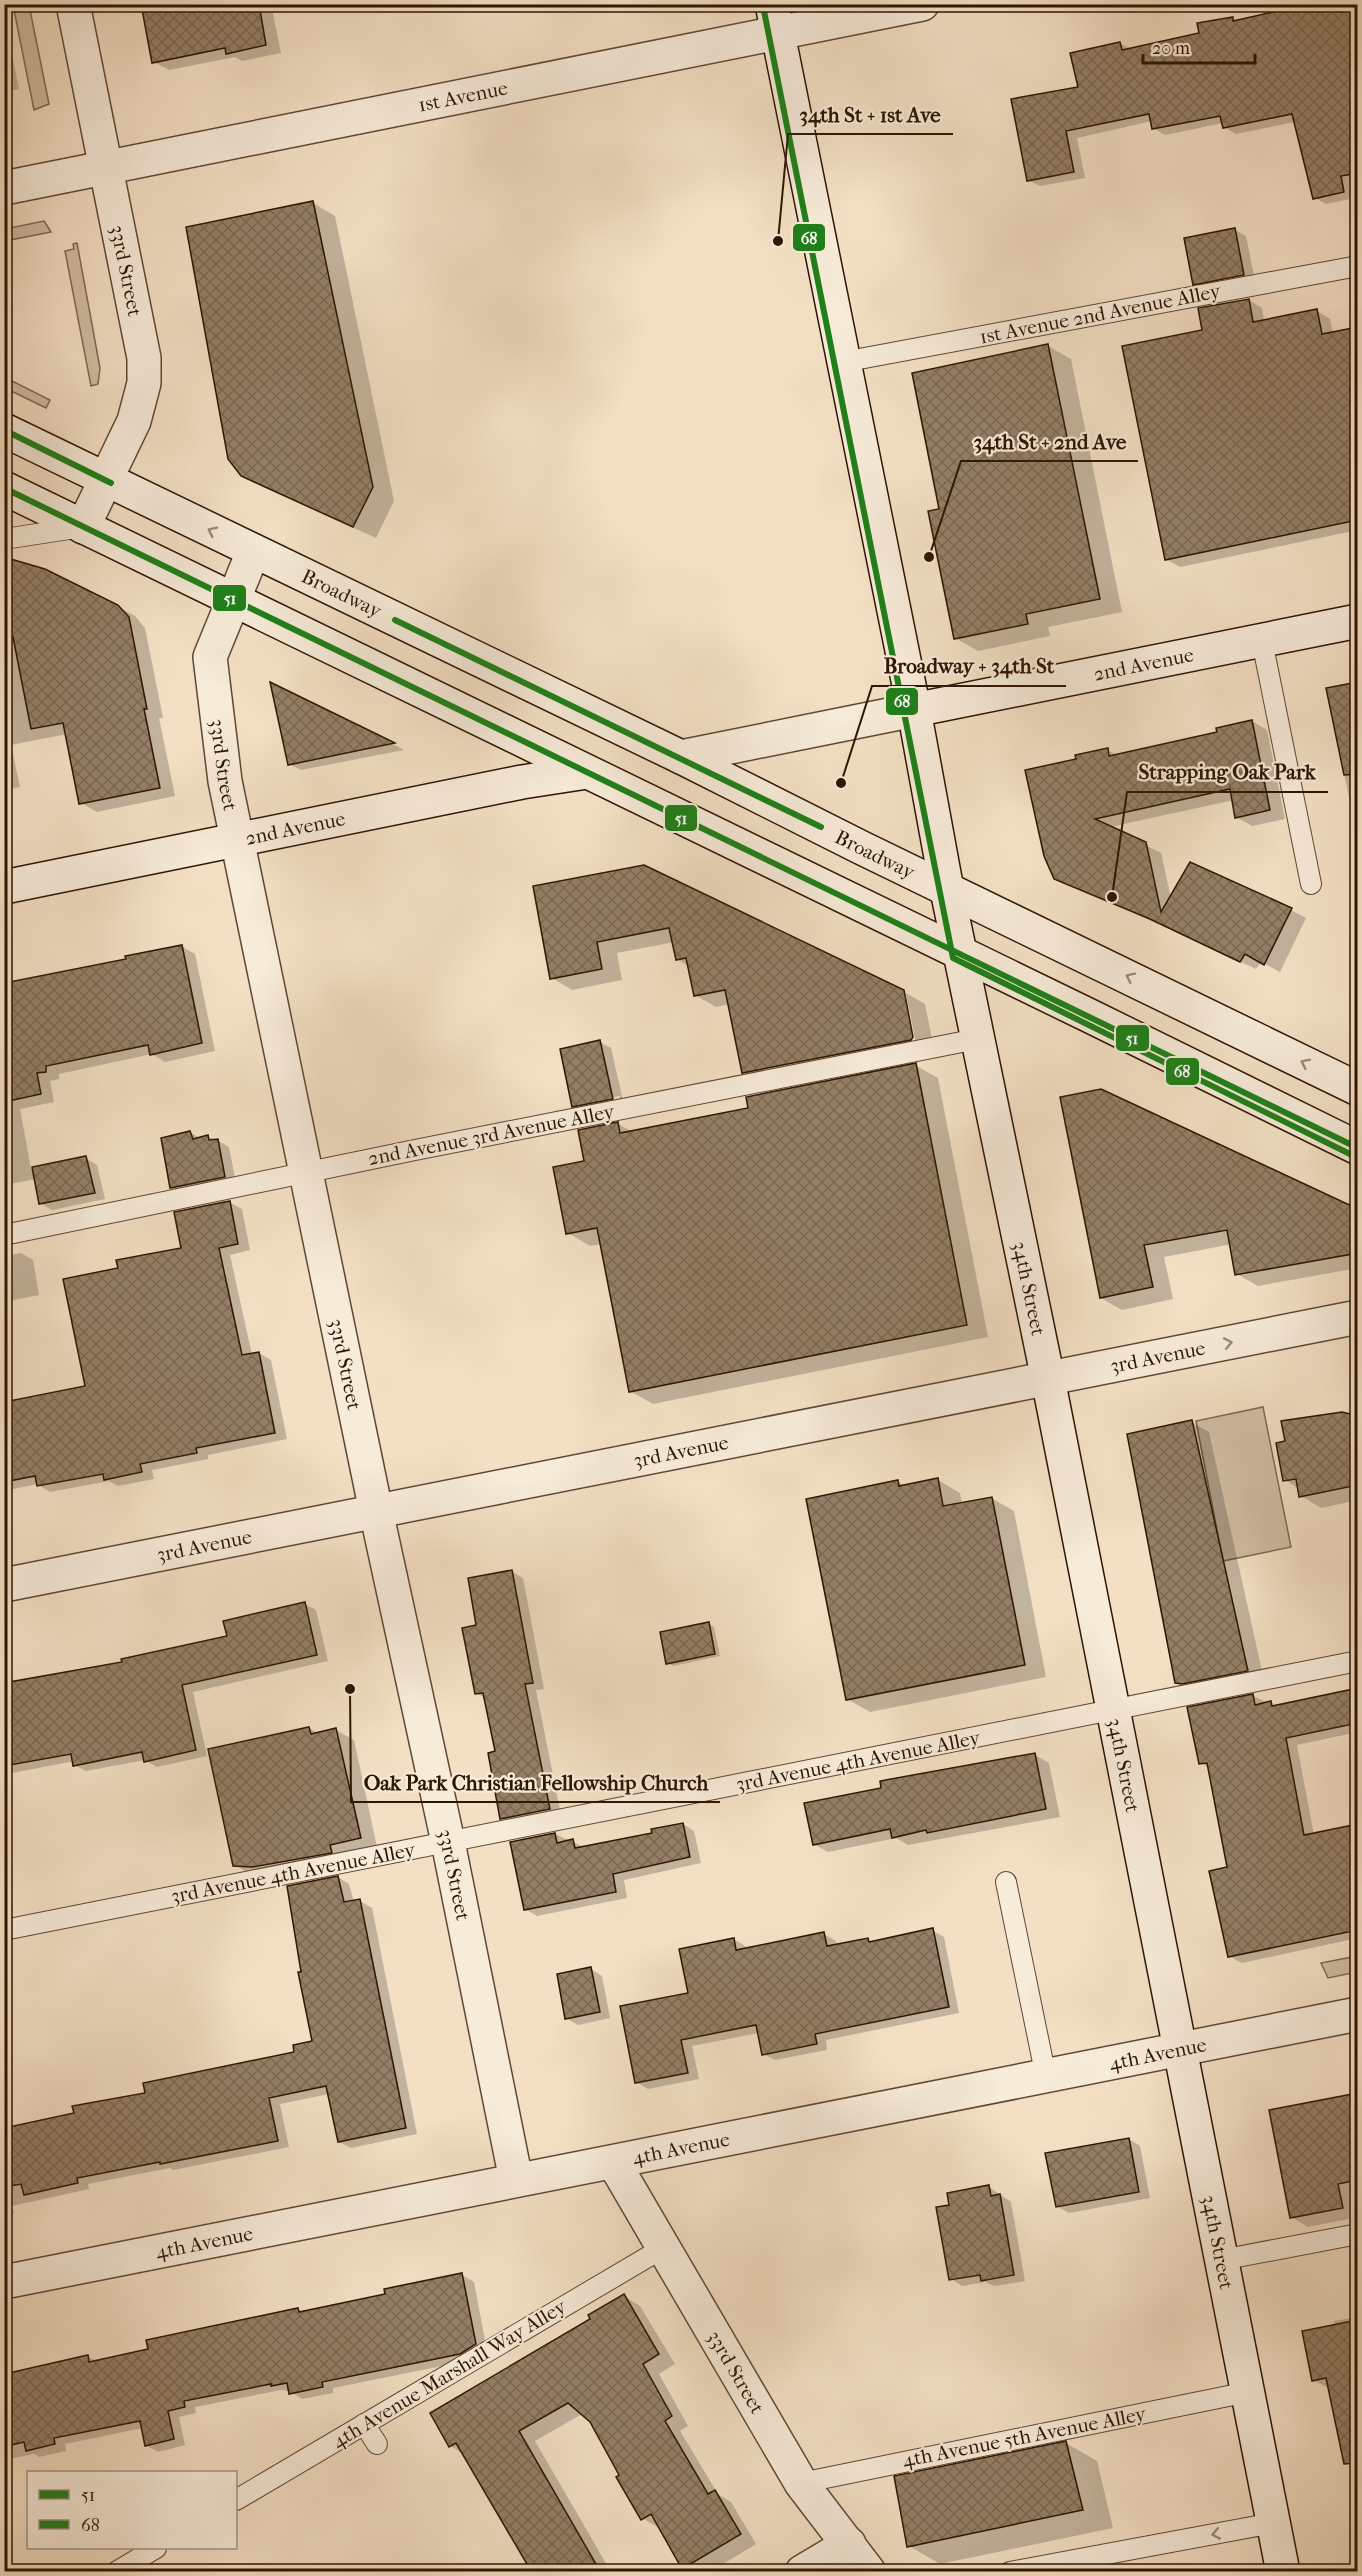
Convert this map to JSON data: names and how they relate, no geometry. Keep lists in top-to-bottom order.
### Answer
{
  "streets": {
    "street": [
      "1st Avenue",
      "33rd Street",
      "Broadway",
      "2nd Avenue",
      "34th Street",
      "3rd Avenue",
      "4th Avenue"
    ],
    "lane": [
      "1st Avenue 2nd Avenue Alley",
      "2nd Avenue 3rd Avenue Alley",
      "3rd Avenue 4th Avenue Alley",
      "4th Avenue Marshall Way Alley",
      "4th Avenue 5th Avenue Alley"
    ]
  },
  "crossings": [
    ["1st Avenue", "33rd Street"],
    ["1st Avenue", "34th Street"],
    ["33rd Street", "Broadway"],
    ["33rd Street", "2nd Avenue"],
    ["33rd Street", "2nd Avenue 3rd Avenue Alley"],
    ["33rd Street", "3rd Avenue"],
    ["33rd Street", "3rd Avenue 4th Avenue Alley"],
    ["33rd Street", "4th Avenue"],
    ["33rd Street", "4th Avenue Marshall Way Alley"],
    ["33rd Street", "4th Avenue 5th Avenue Alley"],
    ["1st Avenue 2nd Avenue Alley", "34th Street"],
    ["Broadway", "2nd Avenue"],
    ["Broadway", "34th Street"],
    ["2nd Avenue", "34th Street"],
    ["2nd Avenue 3rd Avenue Alley", "34th Street"],
    ["34th Street", "3rd Avenue"],
    ["34th Street", "3rd Avenue 4th Avenue Alley"],
    ["34th Street", "4th Avenue"],
    ["34th Street", "4th Avenue 5th Avenue Alley"]
  ],
  "places": [
    "34th St + 1st Ave",
    "34th St + 2nd Ave",
    "Broadway + 34th St",
    "Strapping Oak Park",
    "Oak Park Christian Fellowship Church"
  ],
  "lines": ["transit line 68", "transit line 51"],
  "legend": ["51", "68"],
  "scale_bar": "20 m"
}
